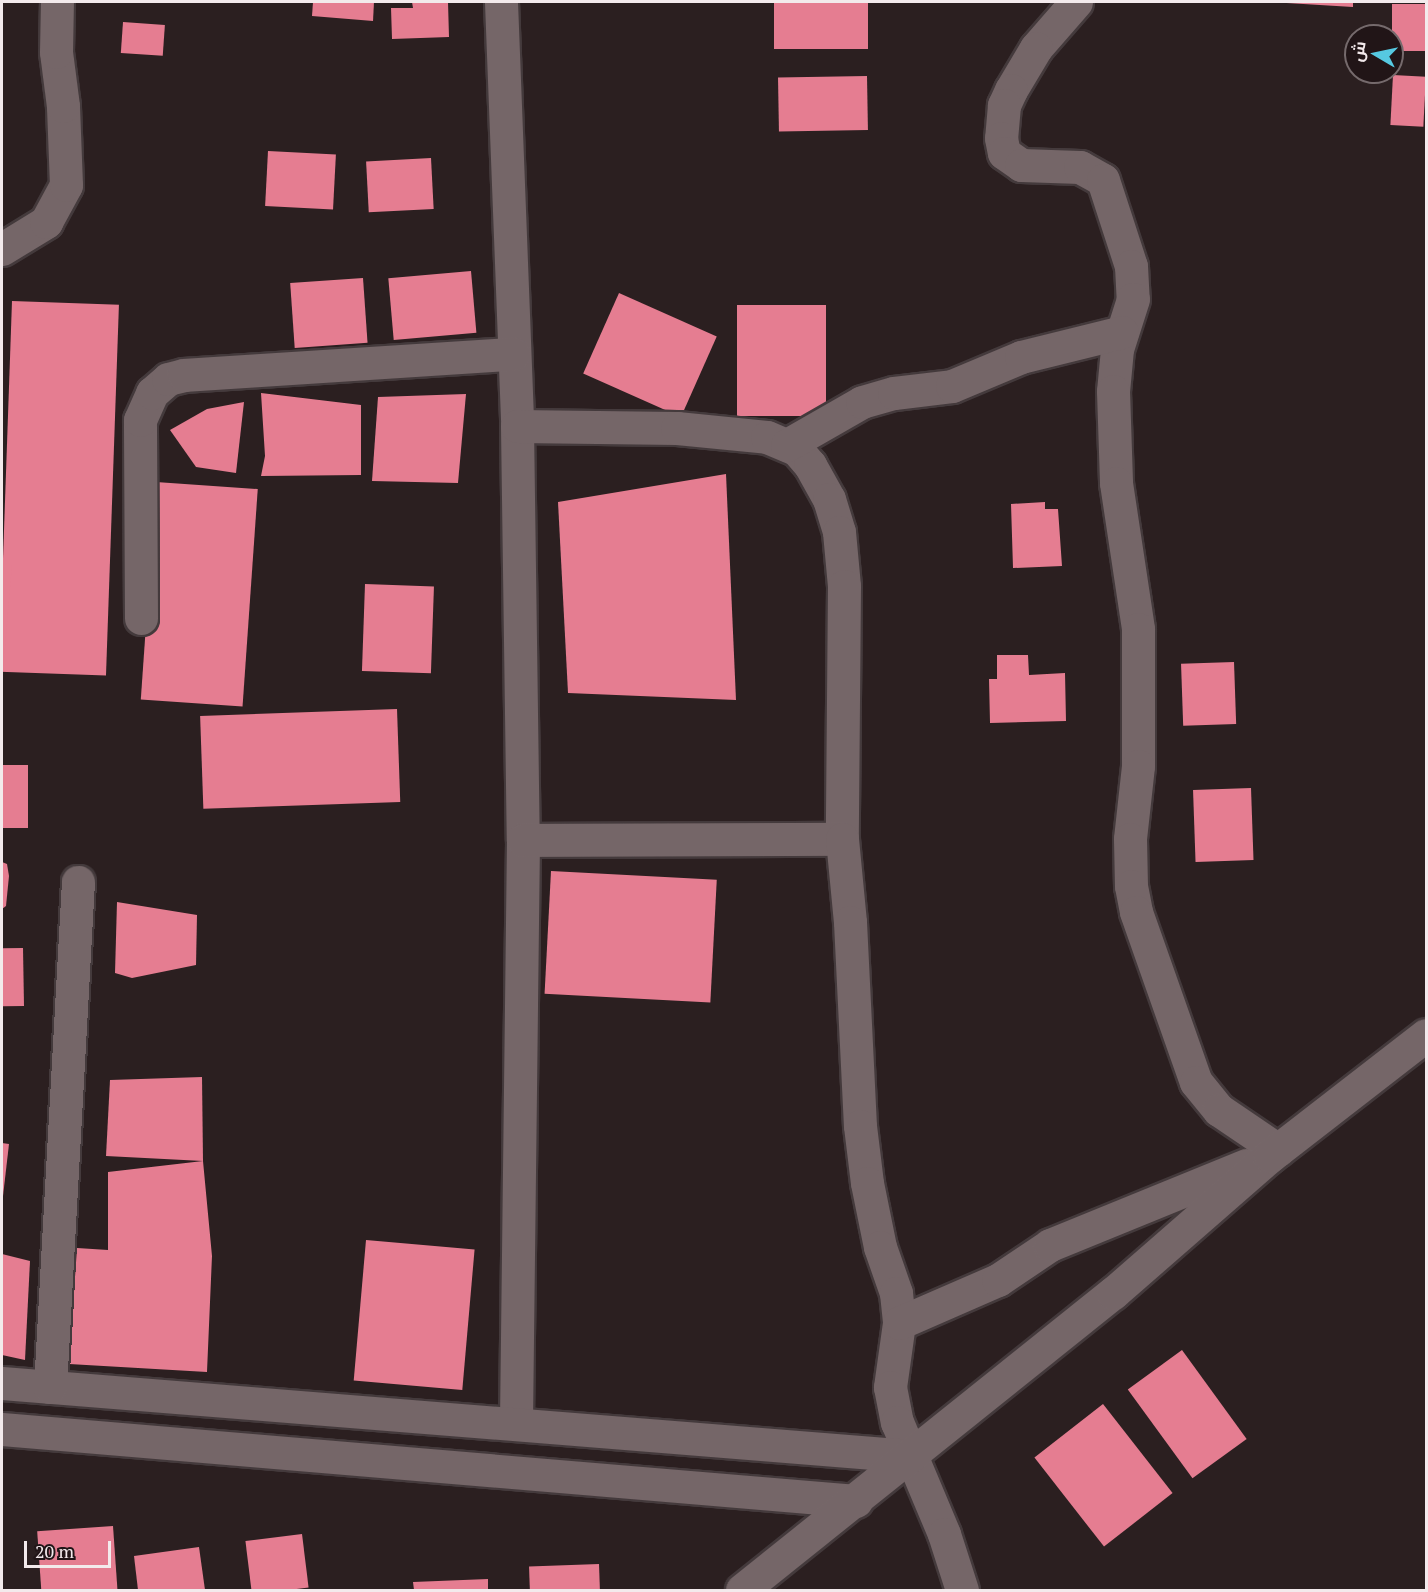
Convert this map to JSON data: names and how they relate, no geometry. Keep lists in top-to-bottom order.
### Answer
{
  "scale_bar": "20 m",
  "north": "left"
}
